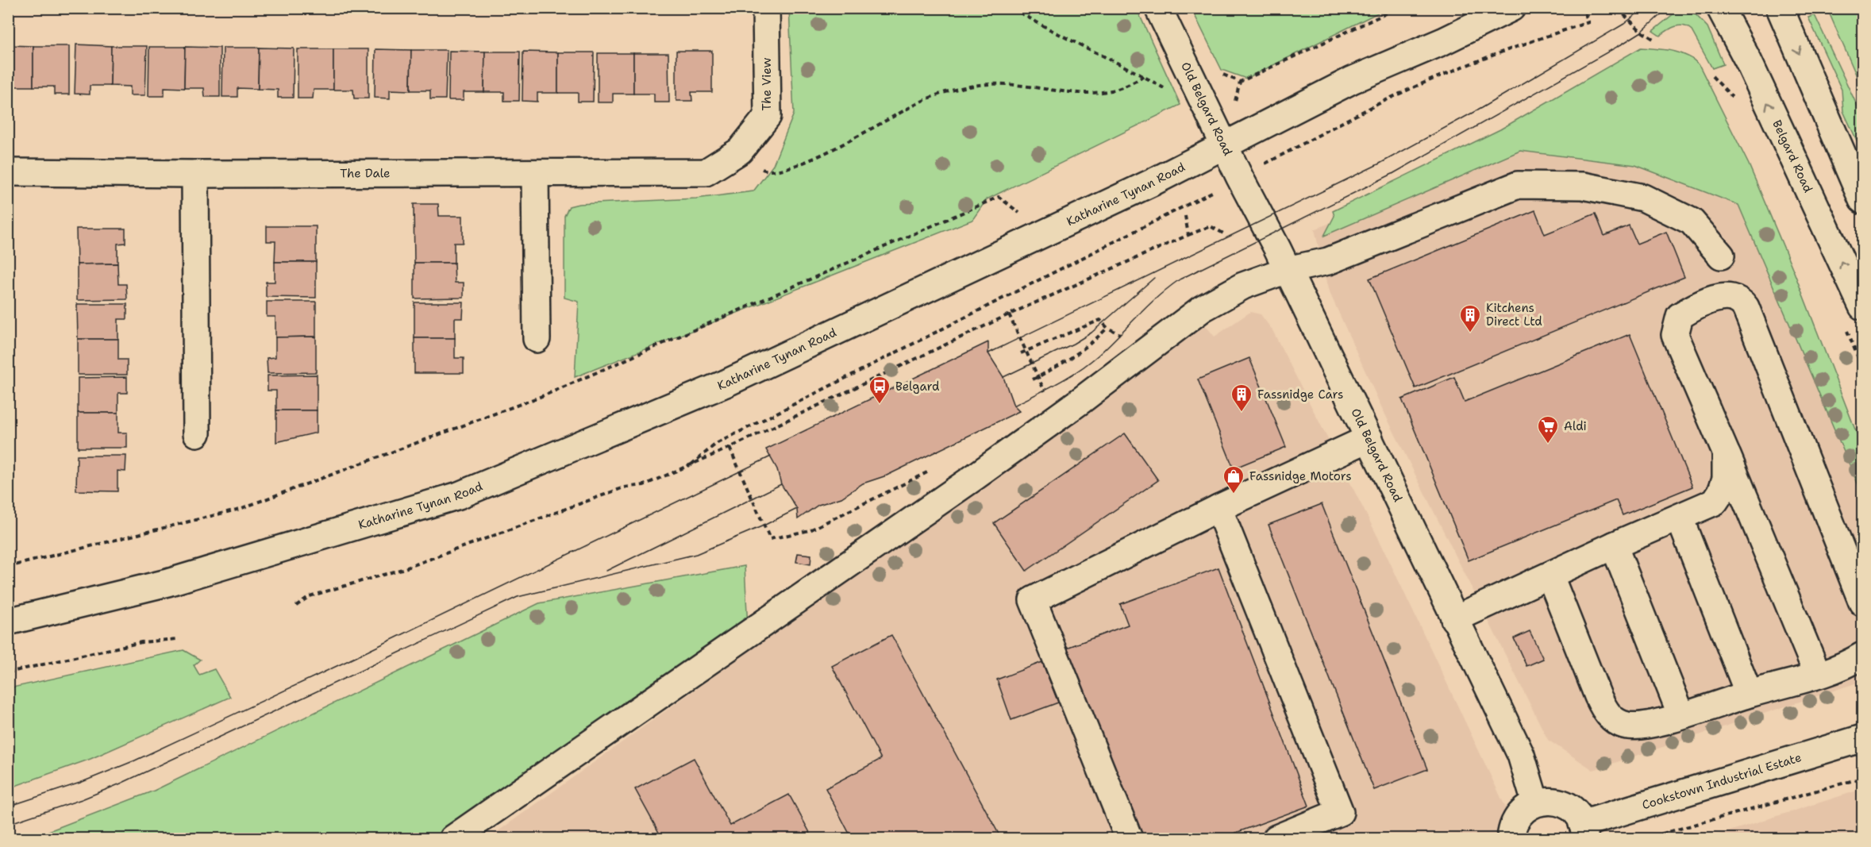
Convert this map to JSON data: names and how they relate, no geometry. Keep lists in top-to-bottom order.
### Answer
{
  "streets": {
    "street": [
      "The View",
      "Old Belgard Road",
      "Belgard Road",
      "The Dale",
      "Katharine Tynan Road",
      "Cookstown Industrial Estate"
    ]
  },
  "crossings": [
    ["The View", "The Dale"],
    ["Old Belgard Road", "Katharine Tynan Road"]
  ],
  "places": {
    "building": ["Kitchens Direct Ltd", "Fassnidge Cars"],
    "bus stop": ["Belgard"],
    "supermarket": ["Aldi"],
    "shop": ["Fassnidge Motors"]
  }
}
